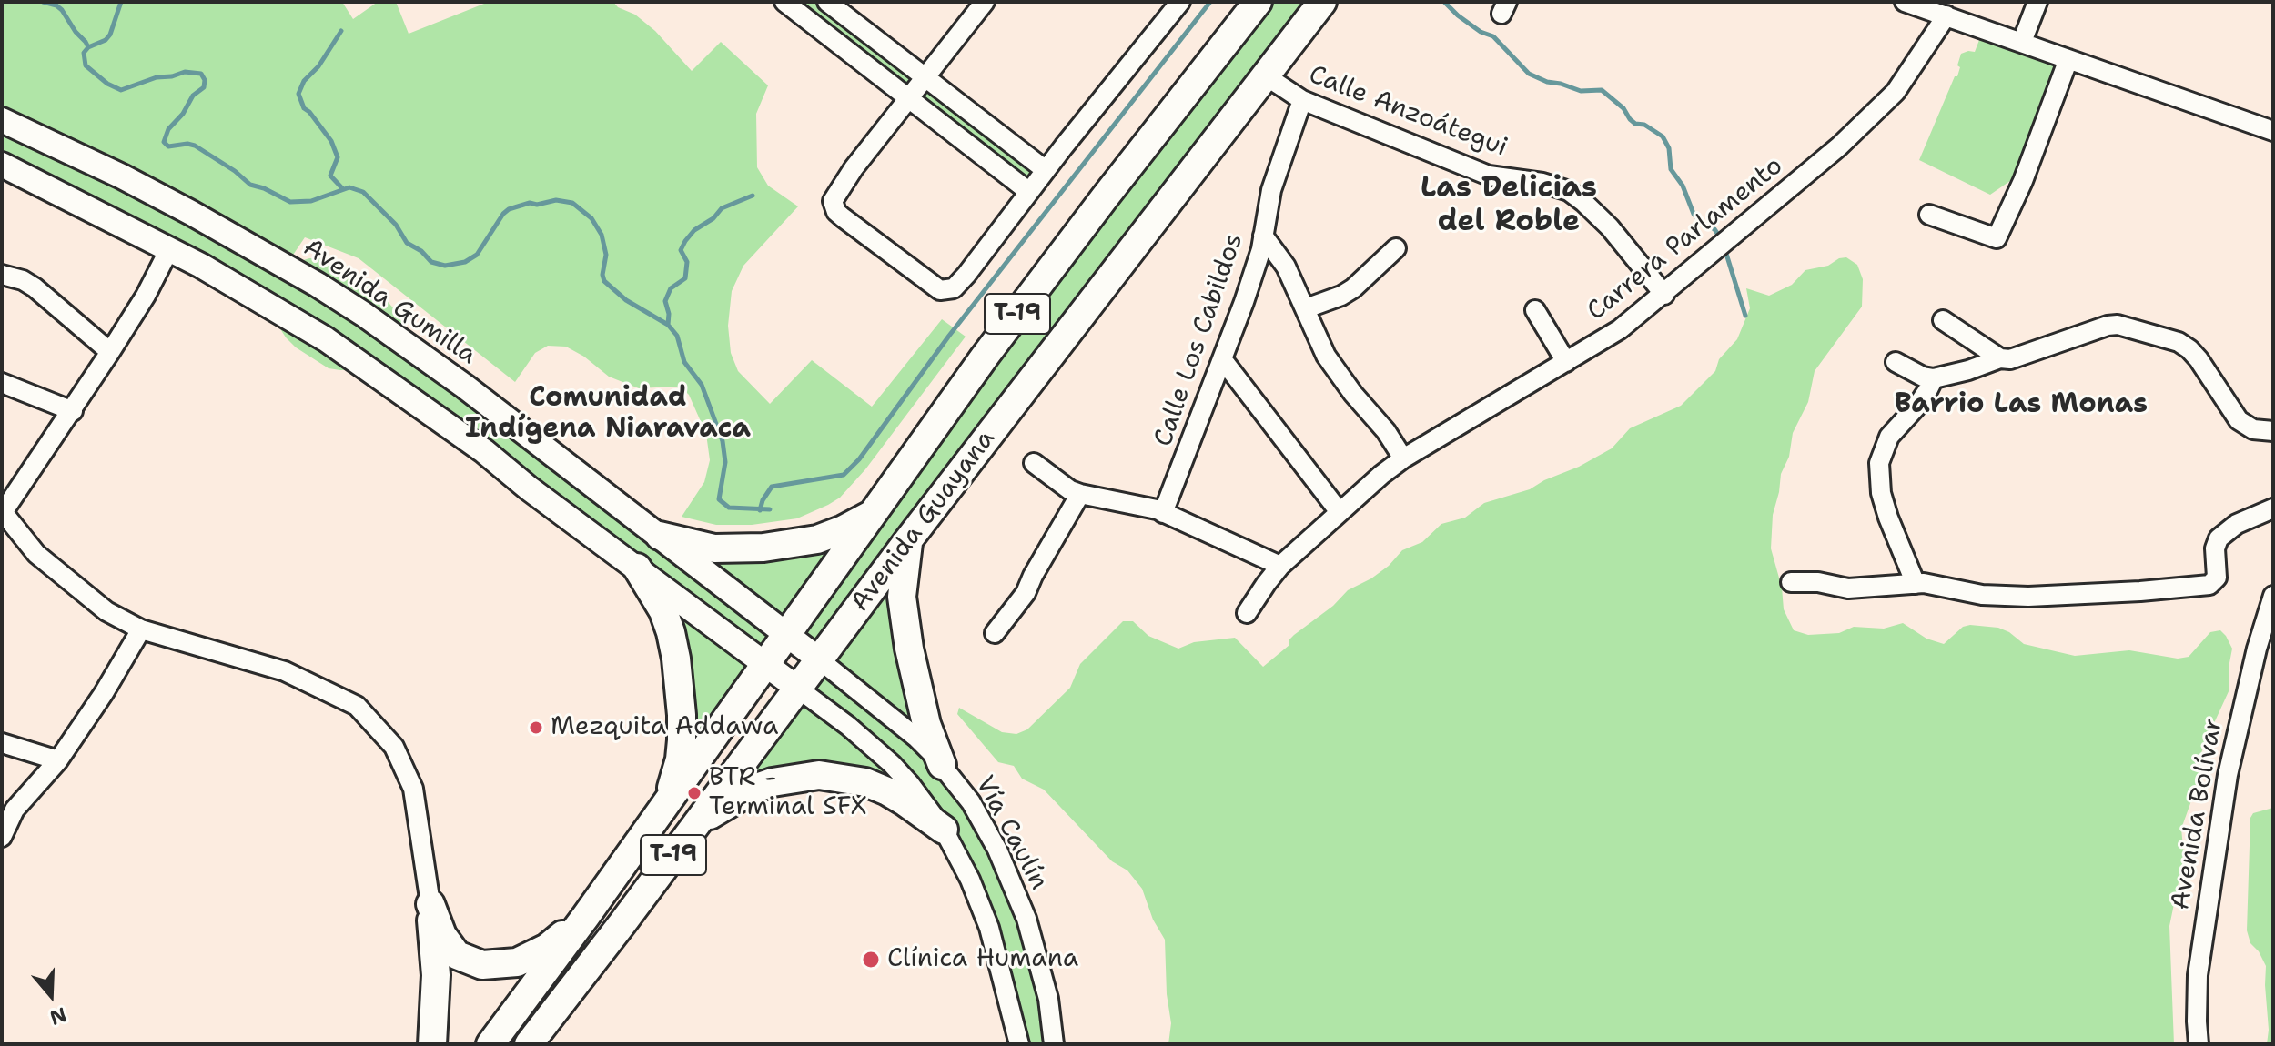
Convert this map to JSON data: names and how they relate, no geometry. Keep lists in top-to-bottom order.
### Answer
{
  "streets": {
    "highway": ["T-19", "Avenida Guayana"],
    "main road": ["Avenida Gumilla"],
    "street": [
      "Calle Anzoátegui",
      "Carrera Parlamento",
      "Calle Los Cabildos",
      "Avenida Bolívar",
      "Vía Caulín"
    ]
  },
  "crossings": [
    ["Calle Anzoátegui", "Carrera Parlamento"],
    ["Calle Anzoátegui", "Calle Los Cabildos"],
    ["Calle Anzoátegui", "Avenida Guayana"],
    ["Avenida Gumilla", "Avenida Guayana"],
    ["Avenida Gumilla", "Vía Caulín"],
    ["Avenida Guayana", "Vía Caulín"]
  ],
  "districts": ["Las Delicias del Roble", "Comunidad Indígena Niaravaca", "Barrio Las Monas"],
  "places": ["Mezquita Addawa", "BTR - Terminal SFX", "Clínica Humana"],
  "north": "bottom"
}
